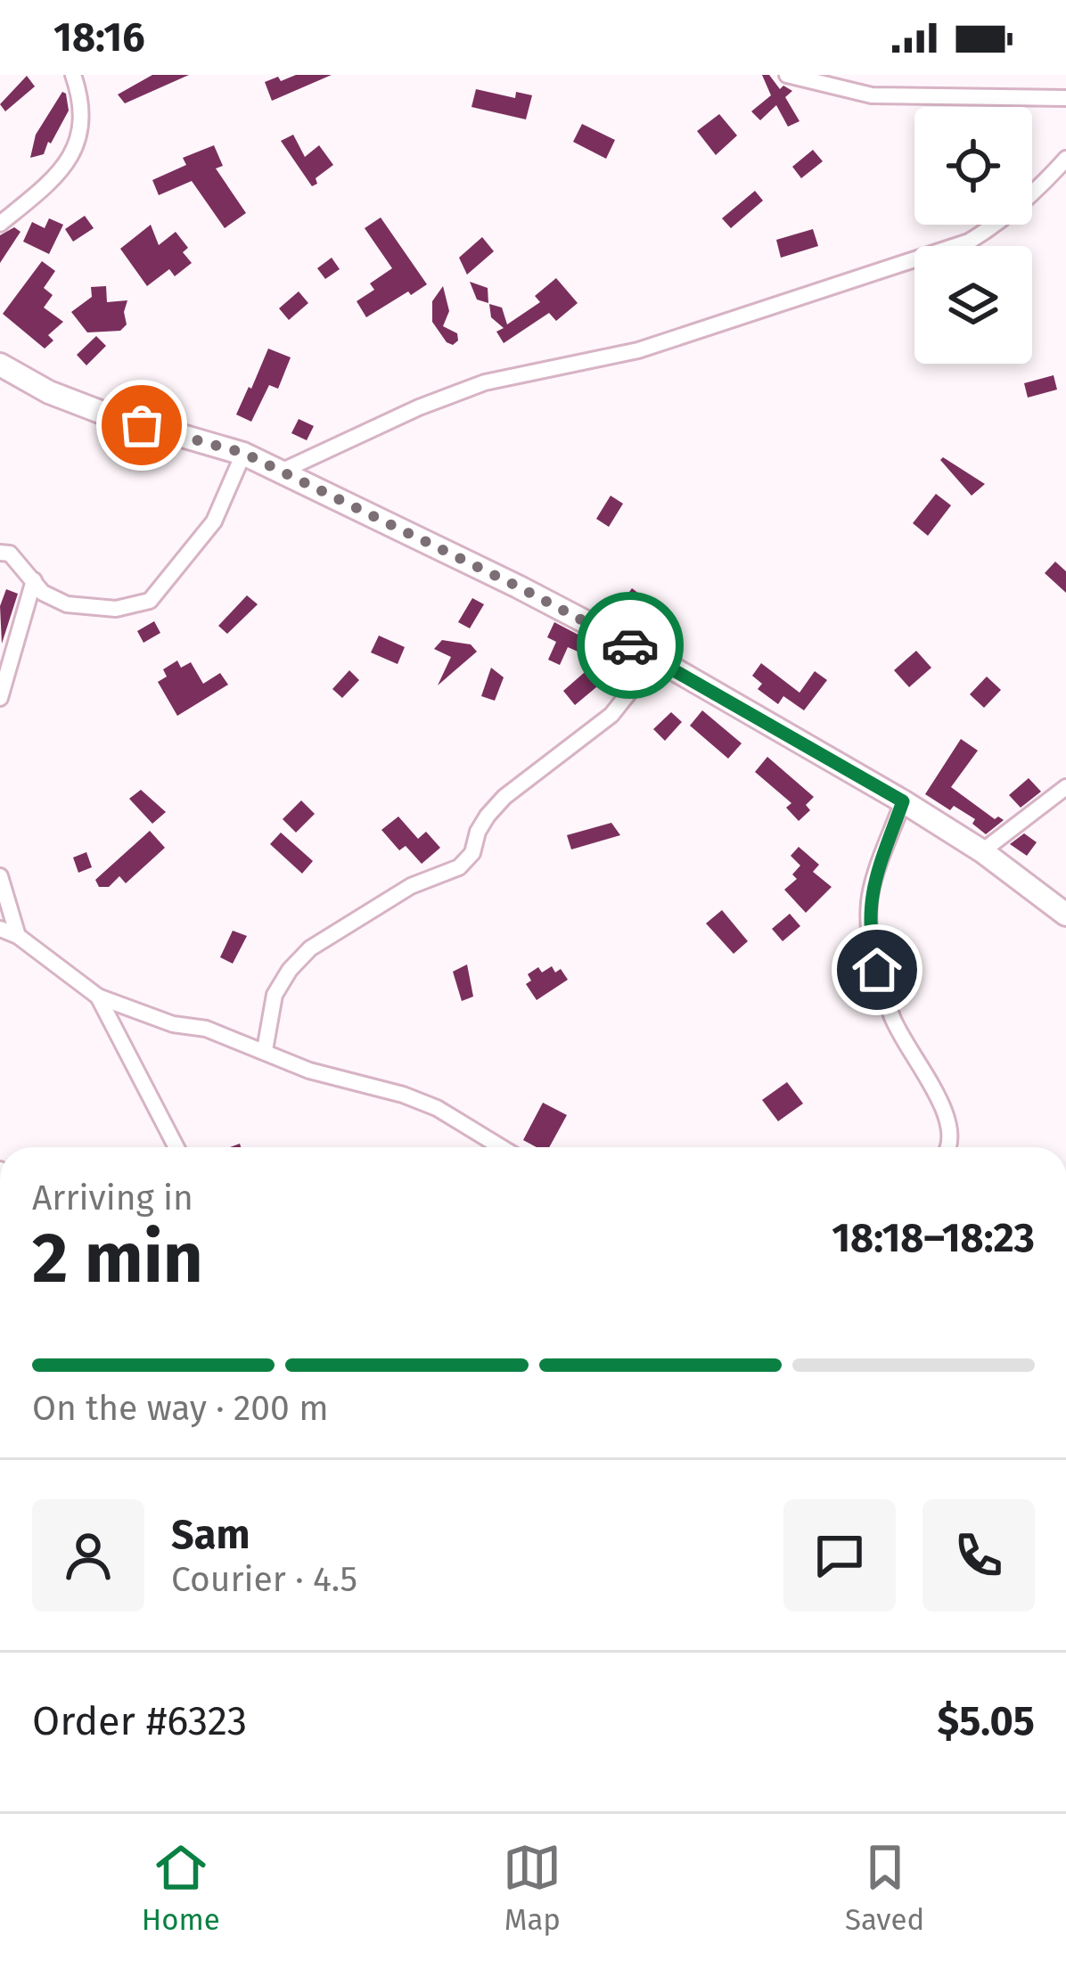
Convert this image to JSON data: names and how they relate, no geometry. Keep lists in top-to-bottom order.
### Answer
{
  "page": {
    "status": "18:16",
    "heading": ["2 min", "Arriving in", "18:18–18:23"],
    "panel": [
      "Sam",
      "Courier · 4.5",
      "Order #6323",
      "$5.05"
    ],
    "bar": "On the way · 200 m",
    "tabs": ["Home", "Map", "Saved"]
  }
}
